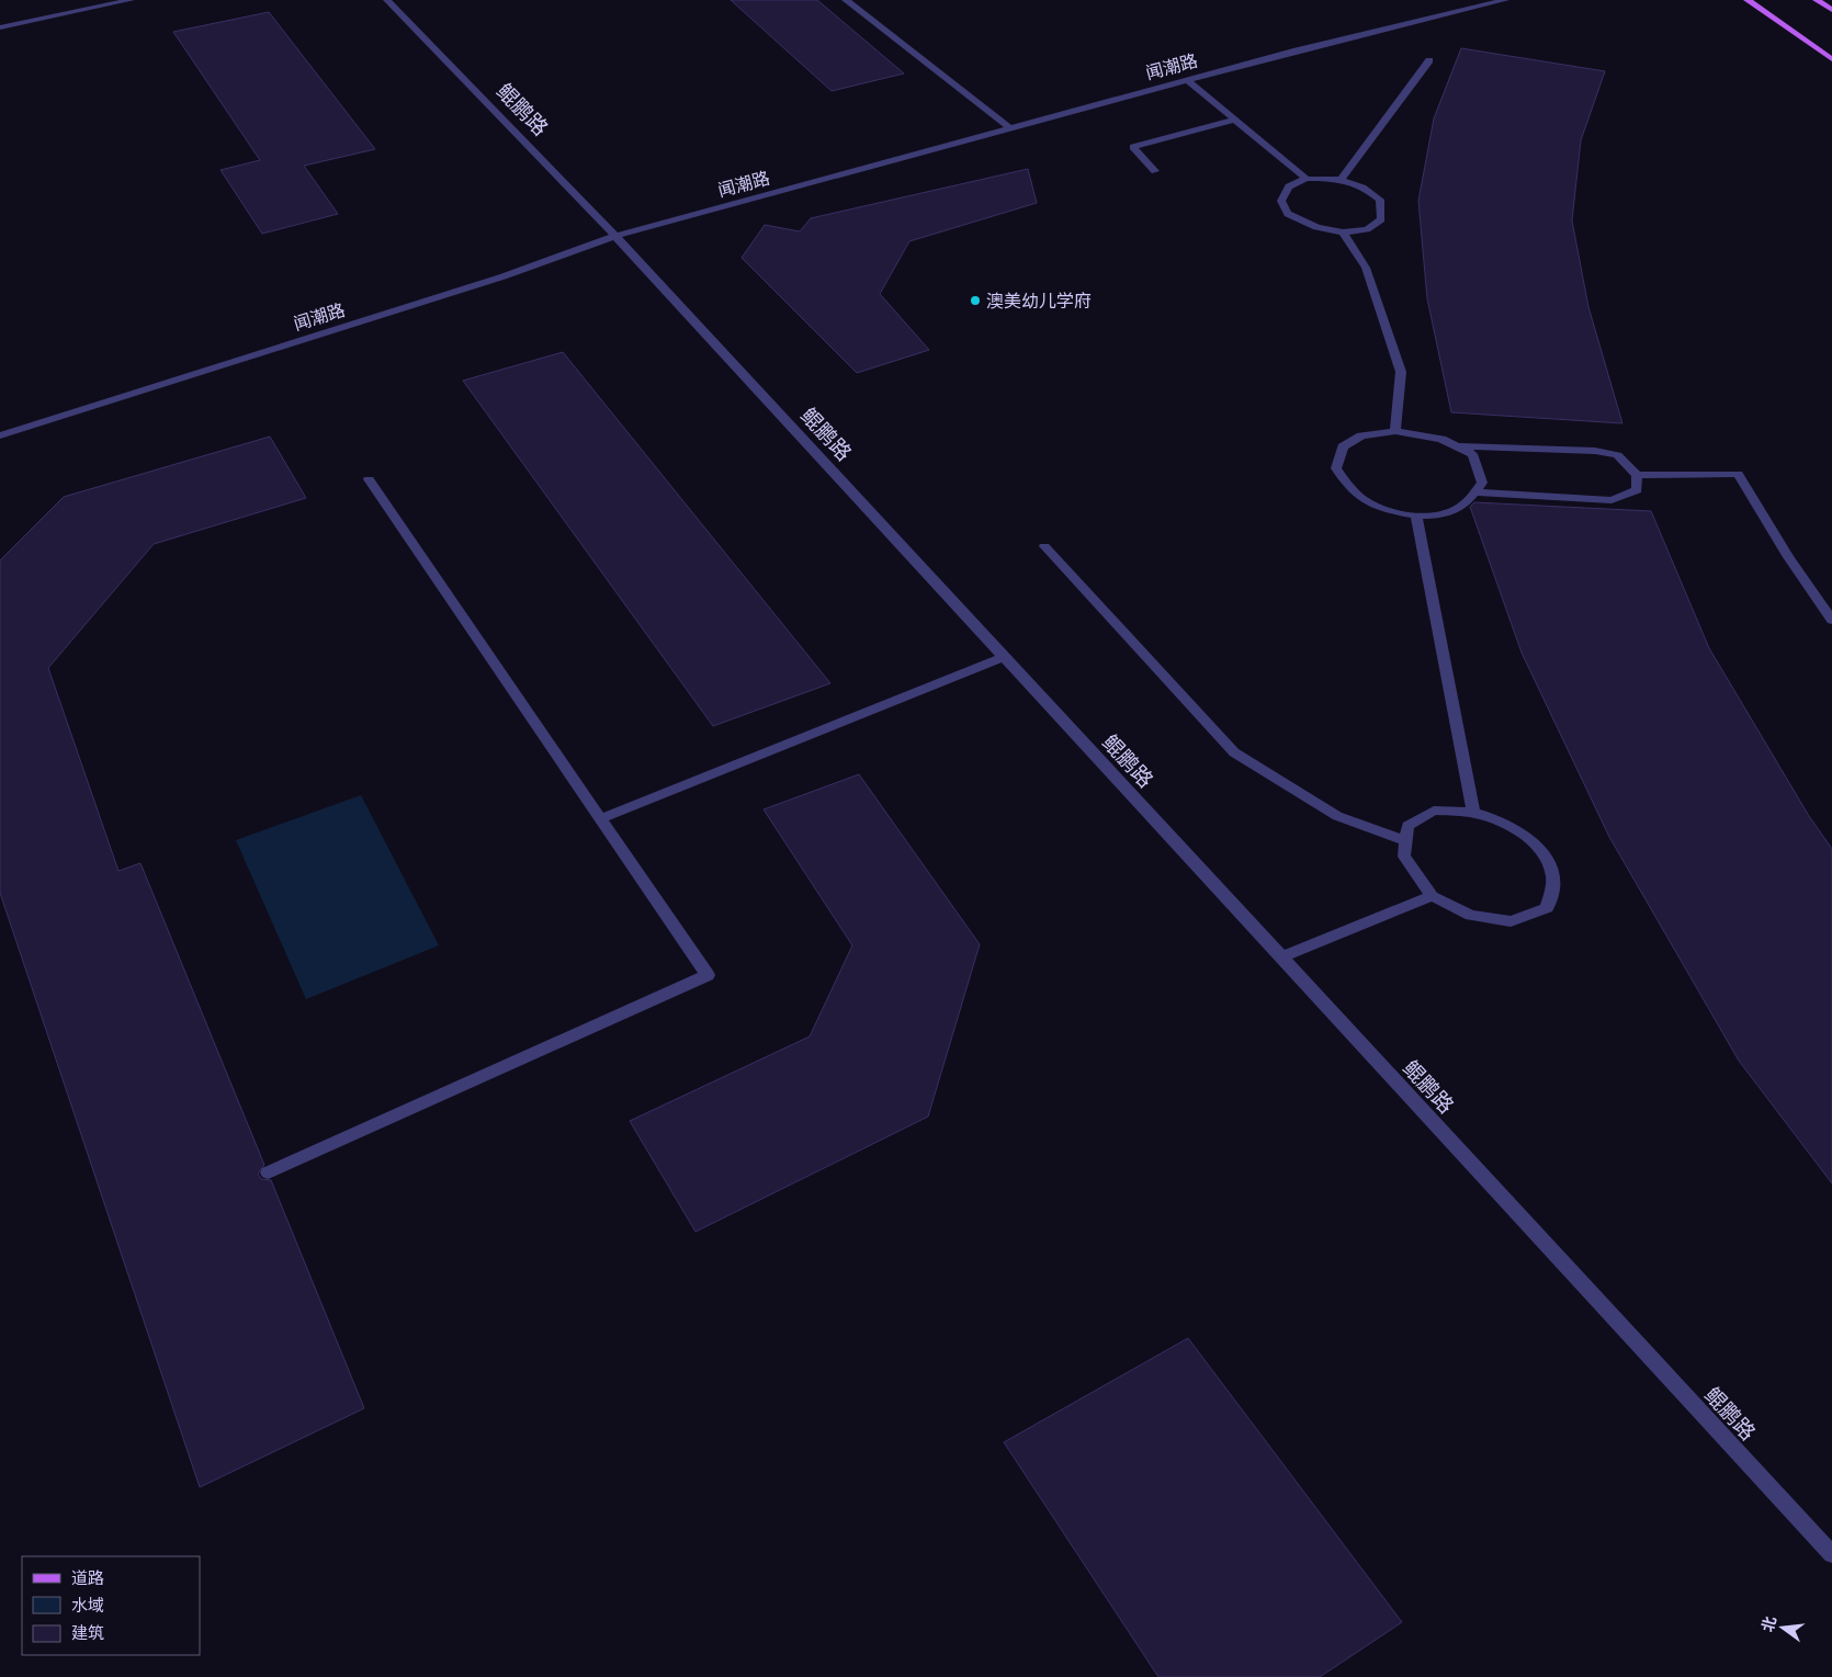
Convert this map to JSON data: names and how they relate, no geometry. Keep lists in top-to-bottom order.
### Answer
{
  "streets": {
    "street": ["闻潮路", "鲲鹏路"]
  },
  "crossings": [
    ["闻潮路", "鲲鹏路"]
  ],
  "places": ["澳美幼儿学府"],
  "legend": ["道路", "水域", "建筑"],
  "north": "left"
}
